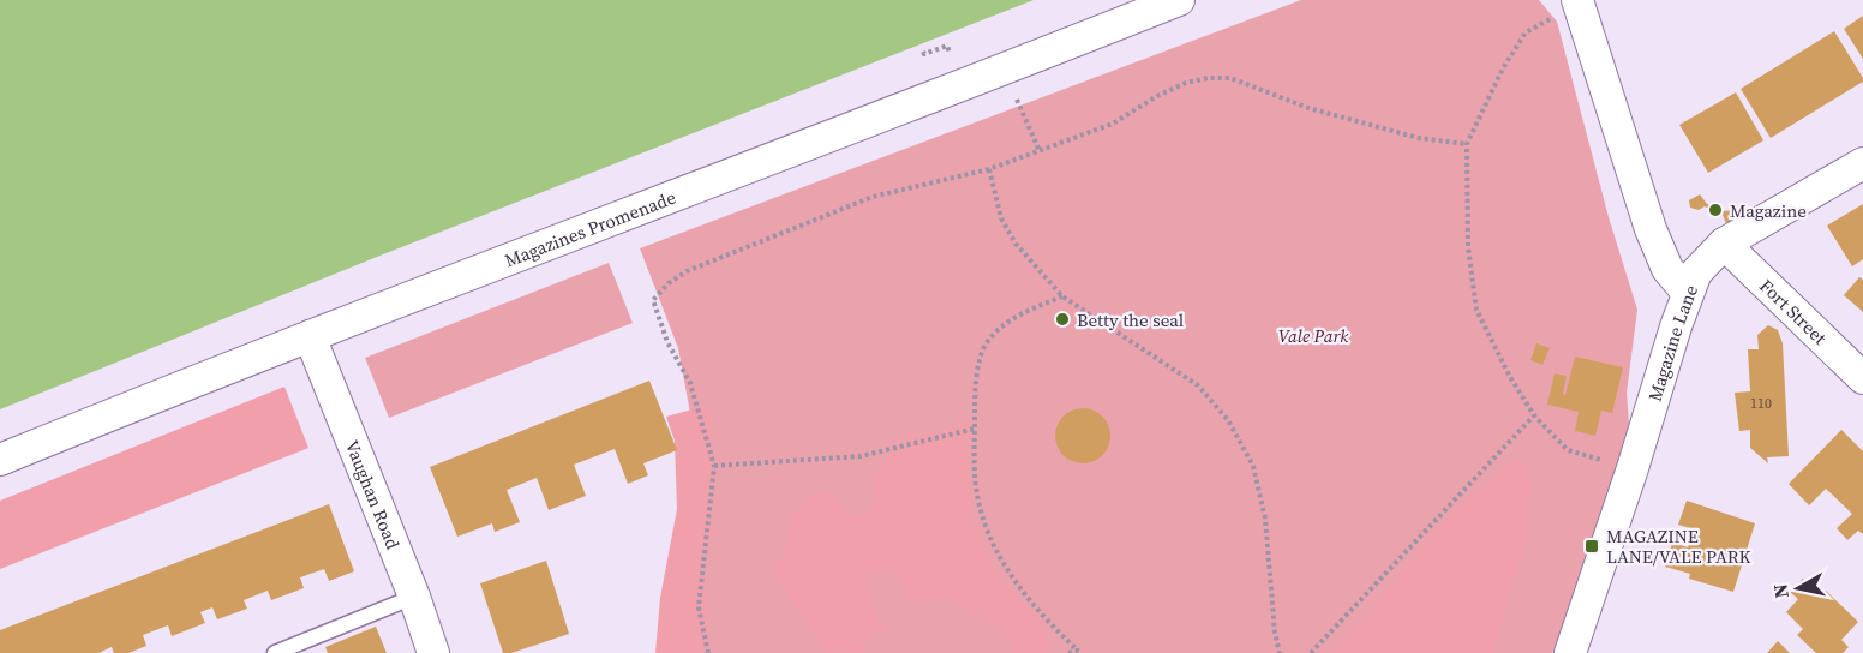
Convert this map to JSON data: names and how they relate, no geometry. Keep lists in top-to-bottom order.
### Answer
{
  "streets": {
    "street": [
      "Magazines Promenade",
      "Fort Street",
      "Magazine Lane",
      "Vaughan Road"
    ]
  },
  "crossings": [
    ["Magazines Promenade", "Vaughan Road"]
  ],
  "parks": ["Vale Park"],
  "places": {
    "other": ["Magazine", "Betty the seal"],
    "transit": ["MAGAZINE LANE/VALE PARK"]
  },
  "house_numbers": ["110"],
  "north": "left"
}
